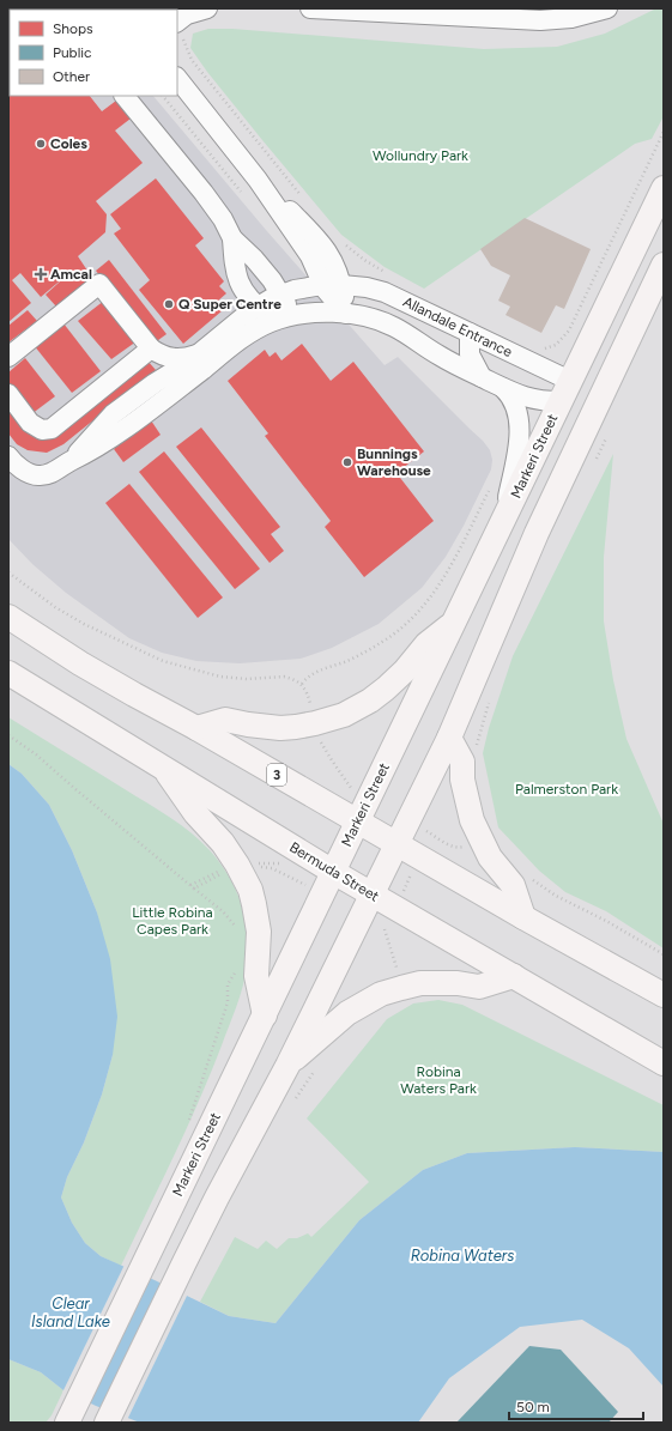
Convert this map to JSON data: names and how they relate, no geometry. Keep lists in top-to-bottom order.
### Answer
{
  "streets": {
    "main road": ["Markeri Street", "3", "Bermuda Street"],
    "street": ["Allandale Entrance"]
  },
  "crossings": [
    ["Allandale Entrance", "Markeri Street"],
    ["Markeri Street", "3"],
    ["Markeri Street", "Bermuda Street"]
  ],
  "water": ["Robina Waters", "Clear Island Lake"],
  "parks": [
    "Wollundry Park",
    "Palmerston Park",
    "Little Robina Capes Park",
    "Robina Waters Park"
  ],
  "places": {
    "other": ["Coles", "Q Super Centre", "Bunnings Warehouse"],
    "health": ["Amcal"]
  },
  "legend": ["Shops", "Public", "Other"],
  "scale_bar": "50 m"
}
